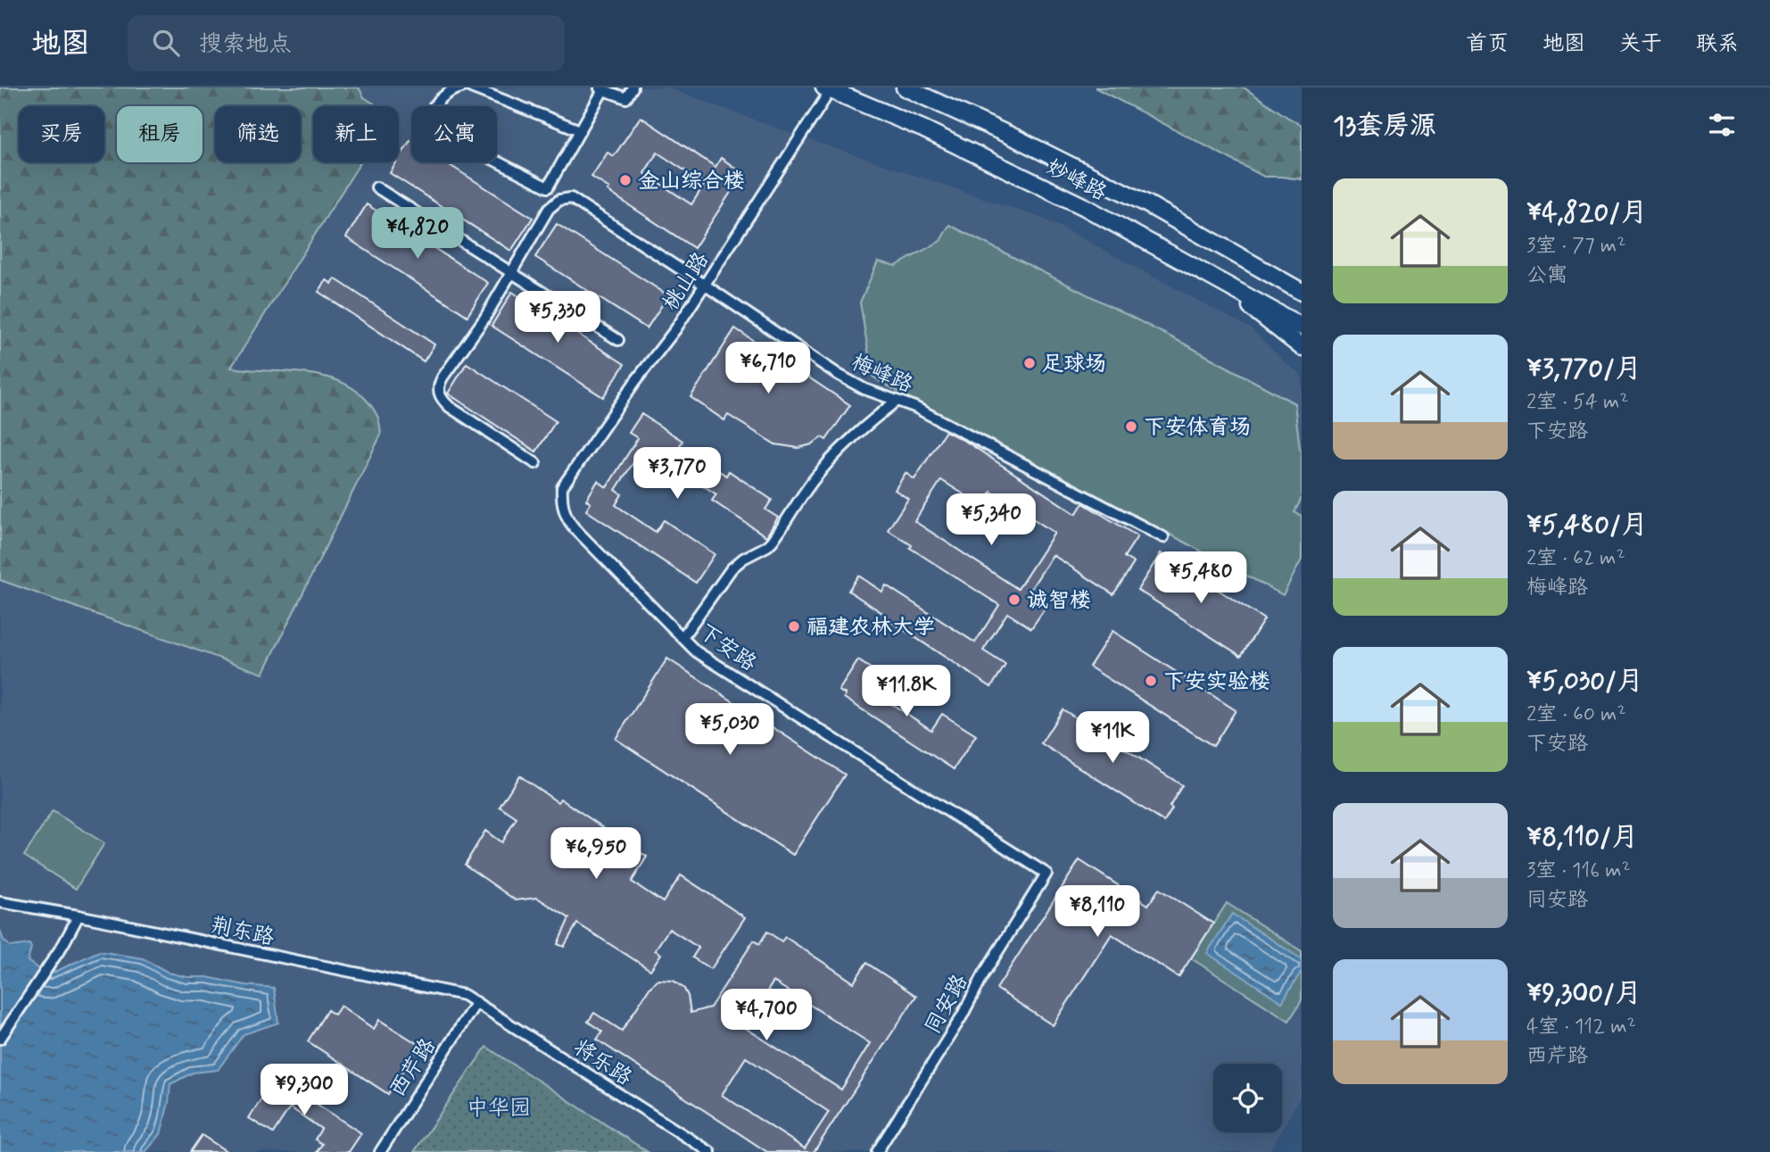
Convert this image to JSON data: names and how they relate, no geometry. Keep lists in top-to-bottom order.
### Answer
{
  "streets": {
    "main road": ["妙峰路"],
    "street": [
      "桃山路",
      "梅峰路",
      "下安路",
      "荆东路",
      "同安路",
      "将乐路",
      "西芹路"
    ]
  },
  "crossings": [
    ["妙峰路", "桃山路"],
    ["桃山路", "梅峰路"],
    ["桃山路", "下安路"],
    ["下安路", "同安路"],
    ["荆东路", "将乐路"],
    ["荆东路", "西芹路"],
    ["将乐路", "西芹路"]
  ],
  "parks": ["中华园"],
  "places": [
    "金山综合楼",
    "足球场",
    "下安体育场",
    "诚智楼",
    "福建农林大学",
    "下安实验楼"
  ],
  "page": {
    "header": "地图",
    "search": "搜索地点",
    "nav": [
      "首页",
      "地图",
      "关于",
      "联系"
    ],
    "heading": "13套房源",
    "chip": [
      "买房",
      "租房",
      "筛选",
      "新上",
      "公寓"
    ],
    "list": [
      {
        "name": "¥4,820/月",
        "note": "3室 · 77 m² · 公寓"
      },
      {
        "name": "¥3,770/月",
        "note": "2室 · 54 m² · 下安路"
      },
      {
        "name": "¥5,480/月",
        "note": "2室 · 62 m² · 梅峰路"
      },
      {
        "name": "¥5,030/月",
        "note": "2室 · 60 m² · 下安路"
      },
      {
        "name": "¥8,110/月",
        "note": "3室 · 116 m² · 同安路"
      },
      {
        "name": "¥9,300/月",
        "note": "4室 · 112 m² · 西芹路"
      }
    ],
    "price": [
      "¥4,820",
      "¥5,330",
      "¥6,710",
      "¥3,770",
      "¥5,340",
      "¥5,480",
      "¥11.8K",
      "¥5,030",
      "¥11K",
      "¥6,950",
      "¥8,110",
      "¥4,700",
      "¥9,300"
    ]
  }
}
